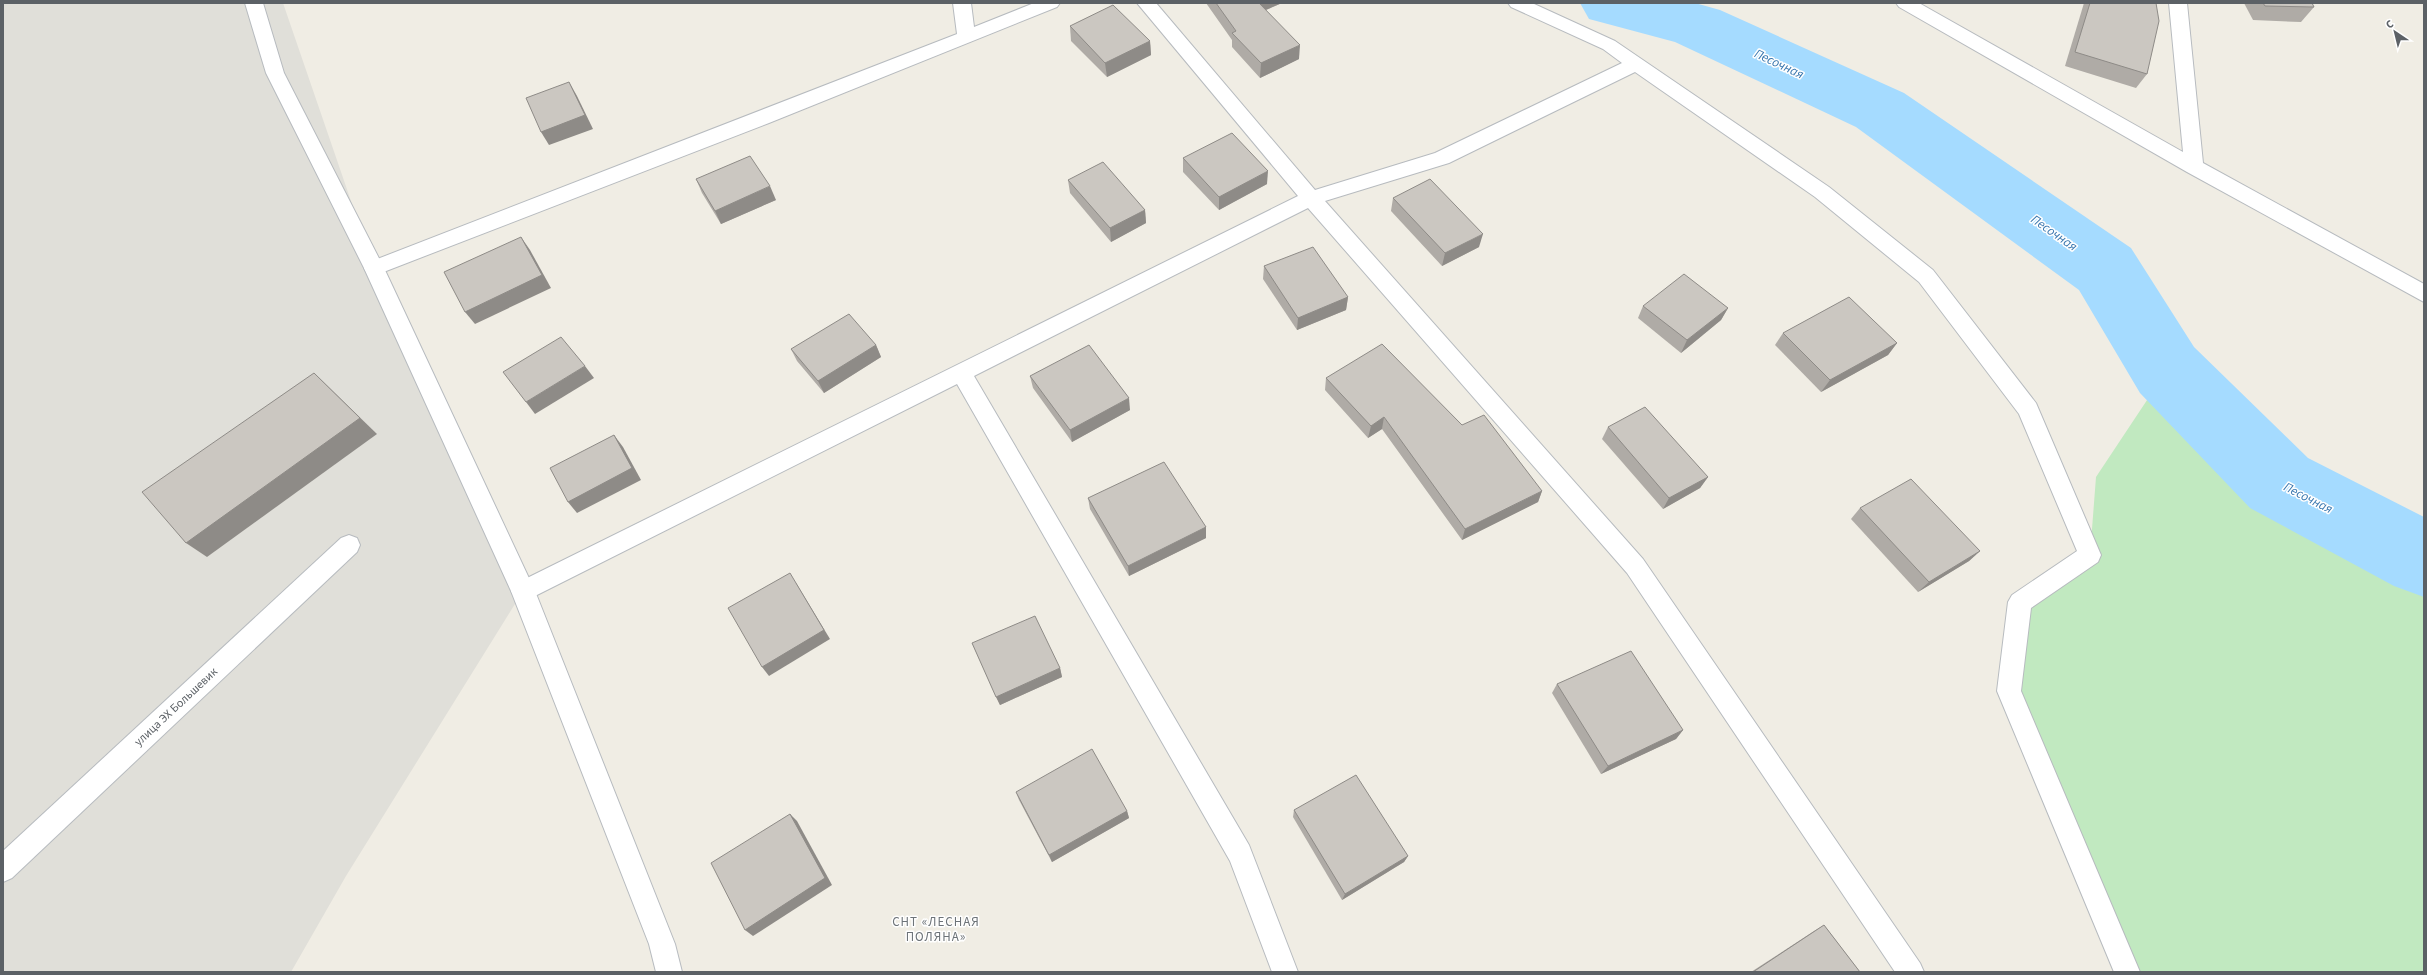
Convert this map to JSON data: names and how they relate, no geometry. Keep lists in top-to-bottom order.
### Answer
{
  "streets": {
    "street": ["улица ЭХ Большевик"]
  },
  "districts": ["СНТ «ЛЕСНАЯ ПОЛЯНА»"],
  "water": ["Песочная"],
  "north": "top left"
}
